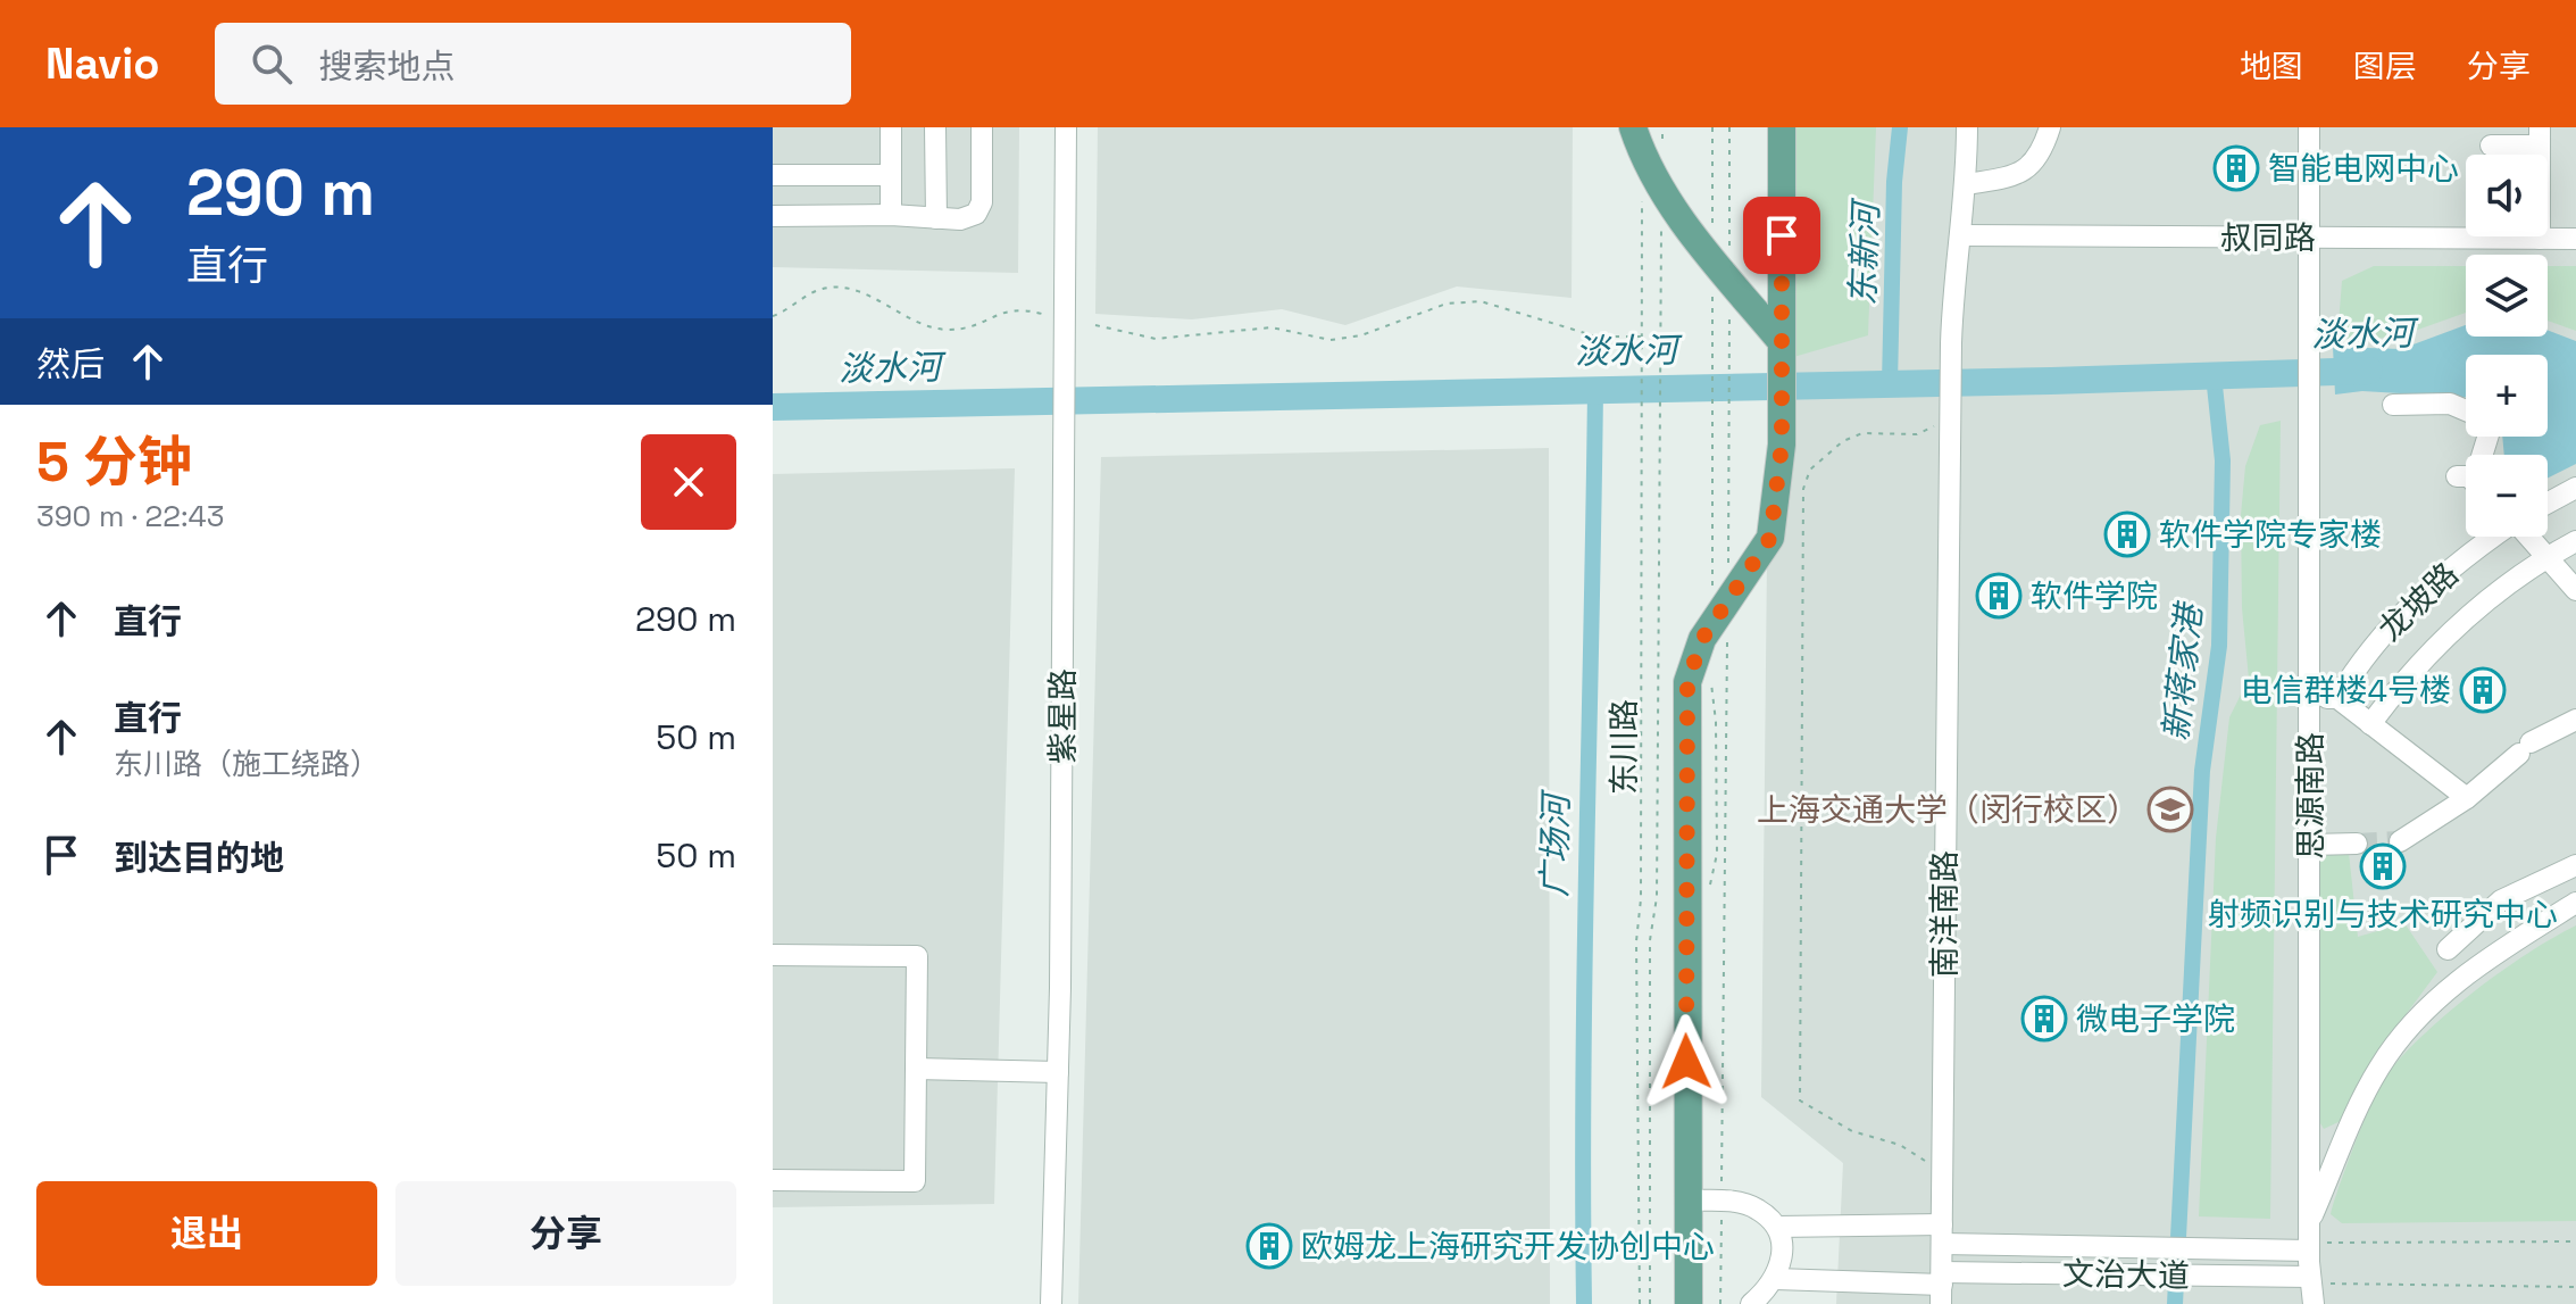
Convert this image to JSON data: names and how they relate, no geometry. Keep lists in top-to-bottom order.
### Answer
{
  "streets": {
    "main road": ["东川路"],
    "street": [
      "叔同路",
      "龙坡路",
      "紫星路",
      "思源南路",
      "南洋南路",
      "文治大道"
    ]
  },
  "crossings": [
    ["叔同路", "思源南路"],
    ["叔同路", "南洋南路"],
    ["思源南路", "文治大道"],
    ["南洋南路", "文治大道"]
  ],
  "water": [
    "东新河",
    "淡水河",
    "新蒋家港",
    "广场河"
  ],
  "places": {
    "building": [
      "智能电网中心",
      "软件学院专家楼",
      "软件学院",
      "电信群楼4号楼",
      "射频识别与技术研究中心",
      "微电子学院",
      "欧姆龙上海研究开发协创中心"
    ],
    "school or university": ["上海交通大学（闵行校区）"]
  },
  "page": {
    "header": "Navio",
    "search": "搜索地点",
    "nav": ["地图", "图层", "分享"],
    "turn": ["290 m", "直行"],
    "map_buttons": ["+", "−"],
    "then": "然后",
    "heading": ["5 分钟", "390 m · 22:43"],
    "list": [
      {
        "name": "直行",
        "value": "290 m"
      },
      {
        "name": "直行",
        "note": "东川路（施工绕路）",
        "value": "50 m"
      },
      {
        "name": "到达目的地",
        "value": "50 m"
      }
    ],
    "buttons": ["退出", "分享"]
  }
}
